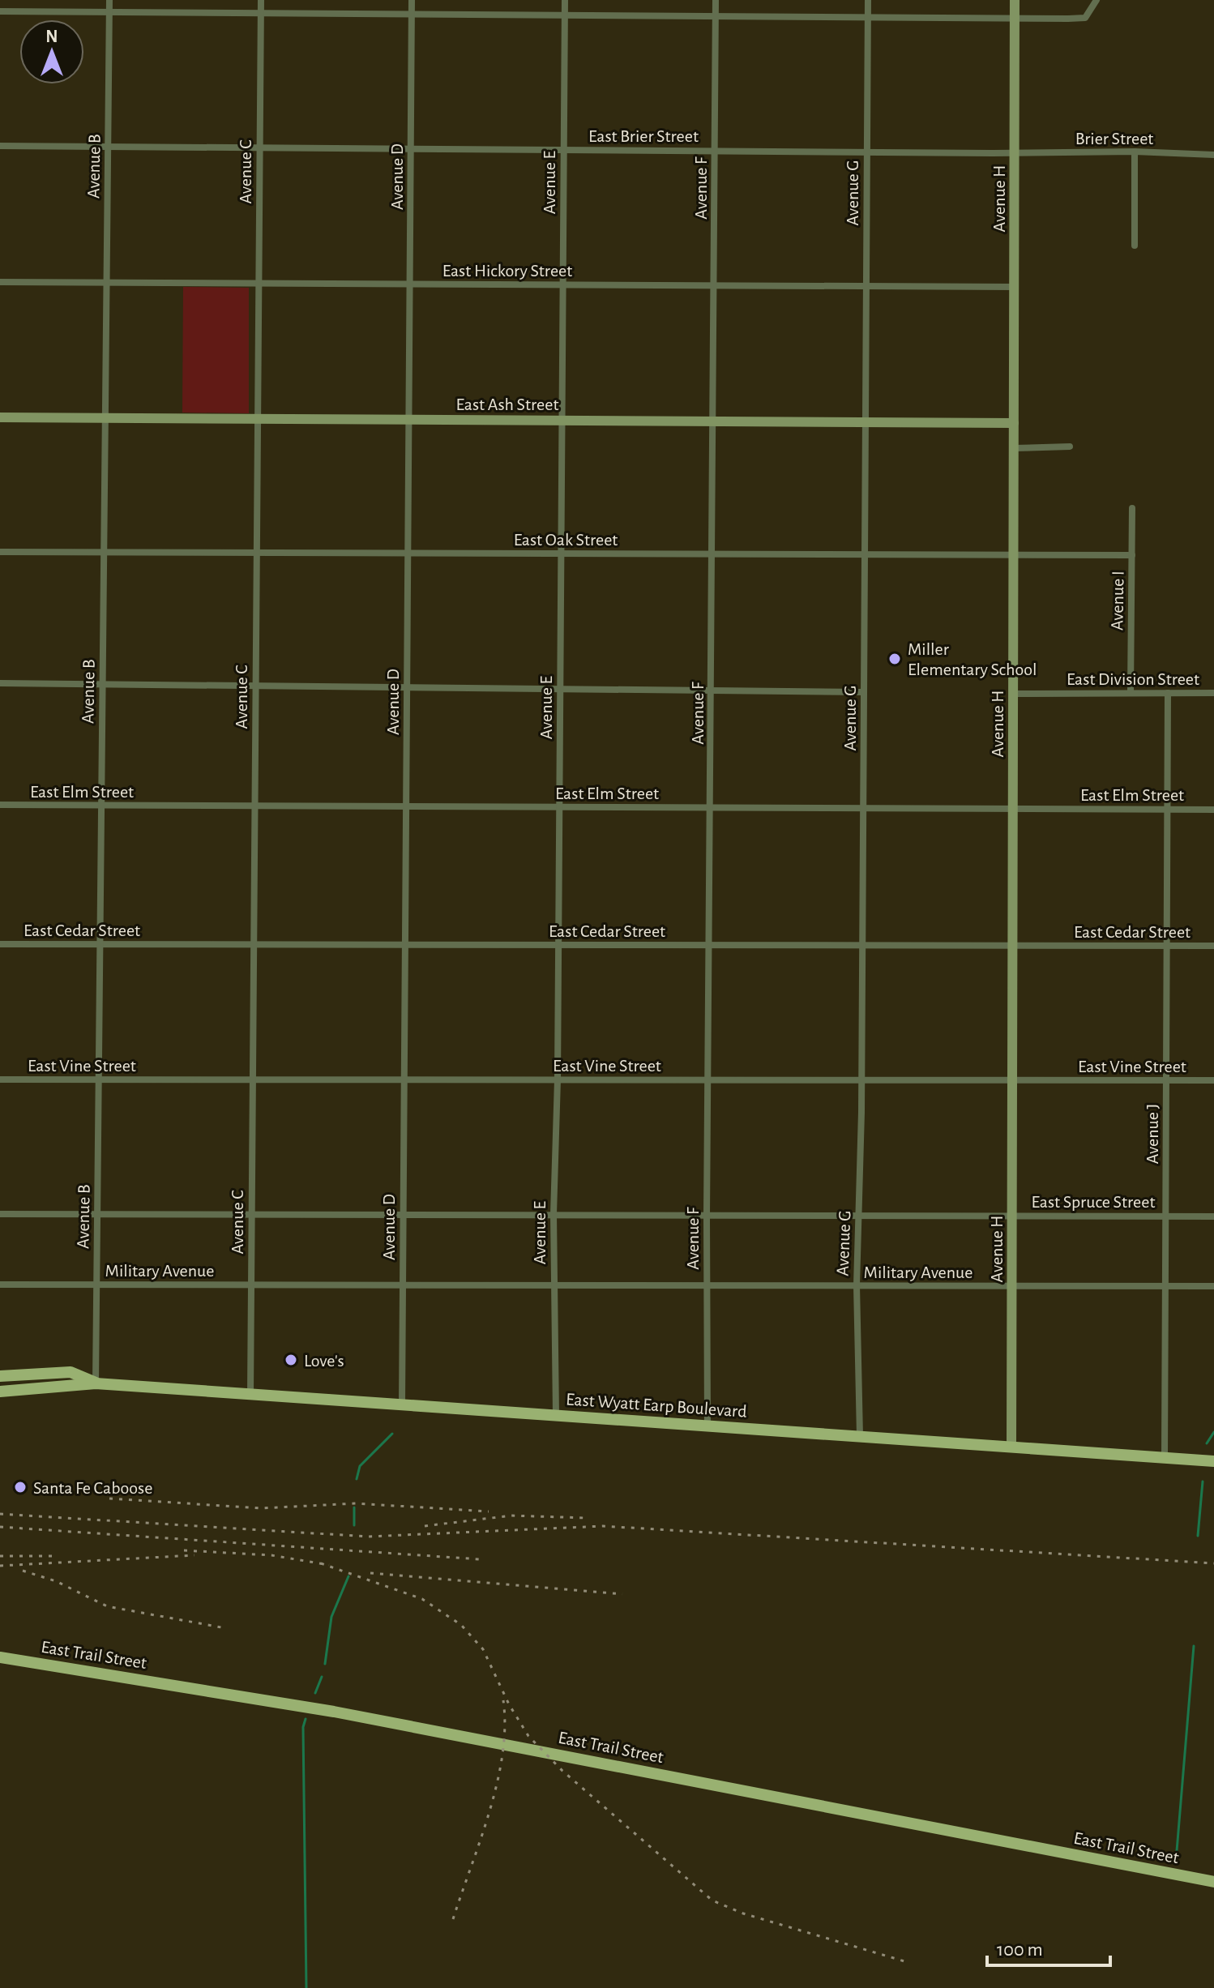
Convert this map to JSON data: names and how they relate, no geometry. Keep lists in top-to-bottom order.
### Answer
{
  "streets": {
    "main road": ["East Wyatt Earp Boulevard", "East Trail Street"],
    "street": [
      "East Brier Street",
      "Brier Street",
      "Avenue B",
      "Avenue C",
      "Avenue D",
      "Avenue E",
      "Avenue F",
      "Avenue G",
      "Avenue H",
      "East Hickory Street",
      "East Ash Street",
      "East Oak Street",
      "Avenue I",
      "East Division Street",
      "East Elm Street",
      "East Cedar Street",
      "East Vine Street",
      "Avenue J",
      "East Spruce Street",
      "Military Avenue"
    ]
  },
  "crossings": [
    ["East Brier Street", "Brier Street"],
    ["East Brier Street", "Avenue B"],
    ["East Brier Street", "Avenue C"],
    ["East Brier Street", "Avenue D"],
    ["East Brier Street", "Avenue E"],
    ["East Brier Street", "Avenue F"],
    ["East Brier Street", "Avenue G"],
    ["East Brier Street", "Avenue H"],
    ["Brier Street", "Avenue H"],
    ["Avenue B", "East Hickory Street"],
    ["Avenue B", "East Ash Street"],
    ["Avenue B", "East Oak Street"],
    ["Avenue B", "East Elm Street"],
    ["Avenue B", "East Cedar Street"],
    ["Avenue B", "East Vine Street"],
    ["Avenue B", "East Spruce Street"],
    ["Avenue B", "Military Avenue"],
    ["Avenue B", "East Wyatt Earp Boulevard"],
    ["Avenue C", "East Hickory Street"],
    ["Avenue C", "East Ash Street"],
    ["Avenue C", "East Oak Street"],
    ["Avenue C", "East Elm Street"],
    ["Avenue C", "East Cedar Street"],
    ["Avenue C", "East Vine Street"],
    ["Avenue C", "East Spruce Street"],
    ["Avenue C", "Military Avenue"],
    ["Avenue C", "East Wyatt Earp Boulevard"],
    ["Avenue D", "East Hickory Street"],
    ["Avenue D", "East Ash Street"],
    ["Avenue D", "East Oak Street"],
    ["Avenue D", "East Elm Street"],
    ["Avenue D", "East Cedar Street"],
    ["Avenue D", "East Vine Street"],
    ["Avenue D", "East Spruce Street"],
    ["Avenue D", "Military Avenue"],
    ["Avenue D", "East Wyatt Earp Boulevard"],
    ["Avenue E", "East Hickory Street"],
    ["Avenue E", "East Ash Street"],
    ["Avenue E", "East Oak Street"],
    ["Avenue E", "East Elm Street"],
    ["Avenue E", "East Cedar Street"],
    ["Avenue E", "East Vine Street"],
    ["Avenue E", "East Spruce Street"],
    ["Avenue E", "Military Avenue"],
    ["Avenue E", "East Wyatt Earp Boulevard"],
    ["Avenue F", "East Hickory Street"],
    ["Avenue F", "East Ash Street"],
    ["Avenue F", "East Oak Street"],
    ["Avenue F", "East Elm Street"],
    ["Avenue F", "East Cedar Street"],
    ["Avenue F", "East Vine Street"],
    ["Avenue F", "East Spruce Street"],
    ["Avenue F", "Military Avenue"],
    ["Avenue F", "East Wyatt Earp Boulevard"],
    ["Avenue G", "East Hickory Street"],
    ["Avenue G", "East Ash Street"],
    ["Avenue G", "East Oak Street"],
    ["Avenue G", "East Elm Street"],
    ["Avenue G", "East Cedar Street"],
    ["Avenue G", "East Vine Street"],
    ["Avenue G", "East Spruce Street"],
    ["Avenue G", "Military Avenue"],
    ["Avenue G", "East Wyatt Earp Boulevard"],
    ["Avenue H", "East Hickory Street"],
    ["Avenue H", "East Ash Street"],
    ["Avenue H", "East Oak Street"],
    ["Avenue H", "East Division Street"],
    ["Avenue H", "East Elm Street"],
    ["Avenue H", "East Cedar Street"],
    ["Avenue H", "East Vine Street"],
    ["Avenue H", "East Spruce Street"],
    ["Avenue H", "Military Avenue"],
    ["Avenue H", "East Wyatt Earp Boulevard"],
    ["East Oak Street", "Avenue I"],
    ["Avenue I", "East Division Street"],
    ["East Division Street", "Avenue J"],
    ["East Elm Street", "Avenue J"],
    ["East Cedar Street", "Avenue J"],
    ["East Vine Street", "Avenue J"],
    ["Avenue J", "East Spruce Street"],
    ["Avenue J", "Military Avenue"],
    ["Avenue J", "East Wyatt Earp Boulevard"]
  ],
  "places": ["Miller Elementary School", "Love's", "Santa Fe Caboose"],
  "scale_bar": "100 m",
  "north": "top"
}
